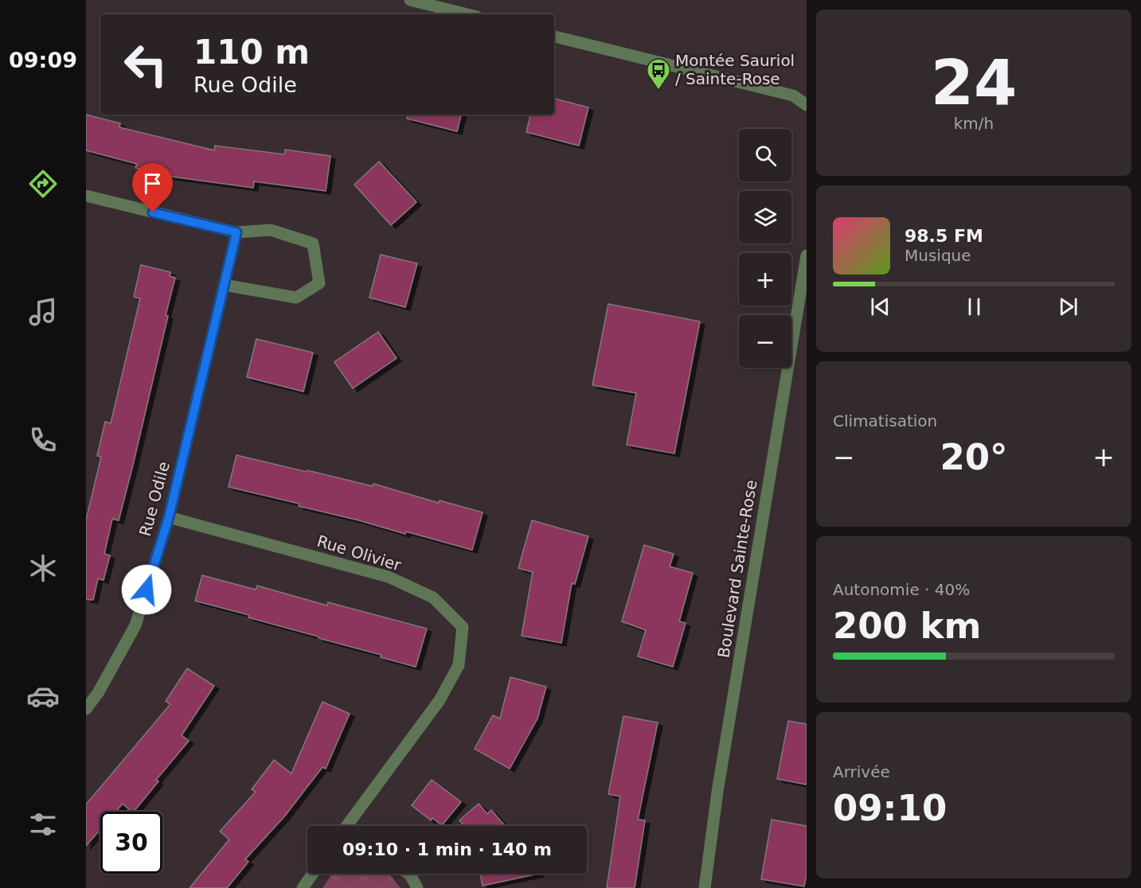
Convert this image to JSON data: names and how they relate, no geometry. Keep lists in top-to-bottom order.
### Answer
{
  "streets": {
    "street": ["Rue Odile", "Rue Olivier", "Boulevard Sainte-Rose"]
  },
  "crossings": [
    ["Rue Odile", "Rue Olivier"]
  ],
  "places": {
    "bus stop": ["Montée Sauriol / Sainte-Rose"]
  },
  "page": {
    "tabs": "09:09",
    "tile": [
      ["24", "km/h"],
      "Climatisation",
      ["Autonomie · 40%", "200 km"],
      ["Arrivée", "09:10"]
    ],
    "turn": ["110 m", "Rue Odile"],
    "map_buttons": ["+", "−"],
    "song": ["98.5 FM", "Musique"],
    "heat": ["−", "20°", "+"],
    "limit": "30",
    "trip": "09:10 · 1 min · 140 m"
  }
}
